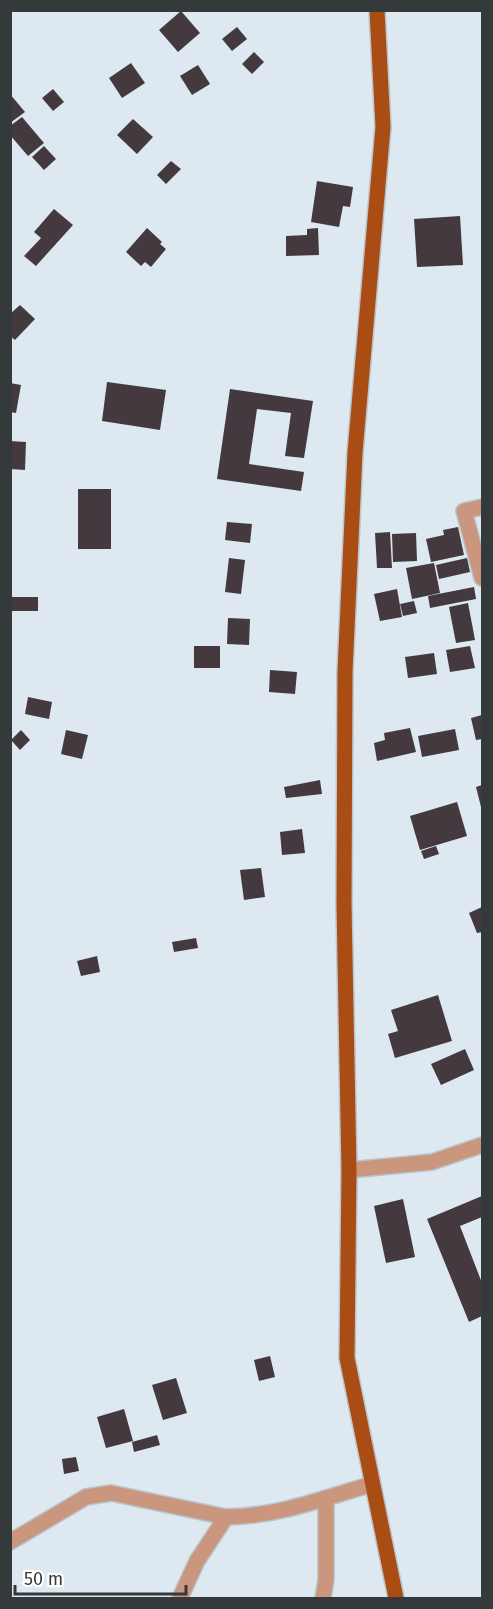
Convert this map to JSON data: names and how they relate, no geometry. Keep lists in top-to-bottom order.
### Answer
{
  "scale_bar": "50 m"
}
